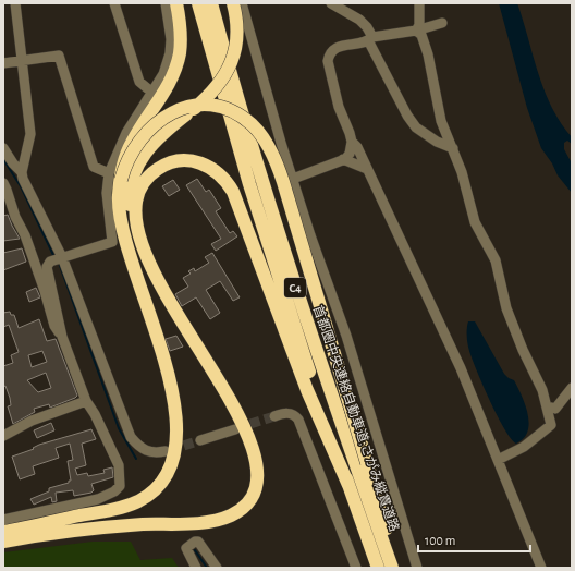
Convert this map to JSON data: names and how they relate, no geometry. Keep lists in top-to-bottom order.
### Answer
{
  "streets": {
    "highway": ["C4", "首都圏中央連絡自動車道;さがみ縦貫道路"]
  },
  "scale_bar": "100 m"
}
